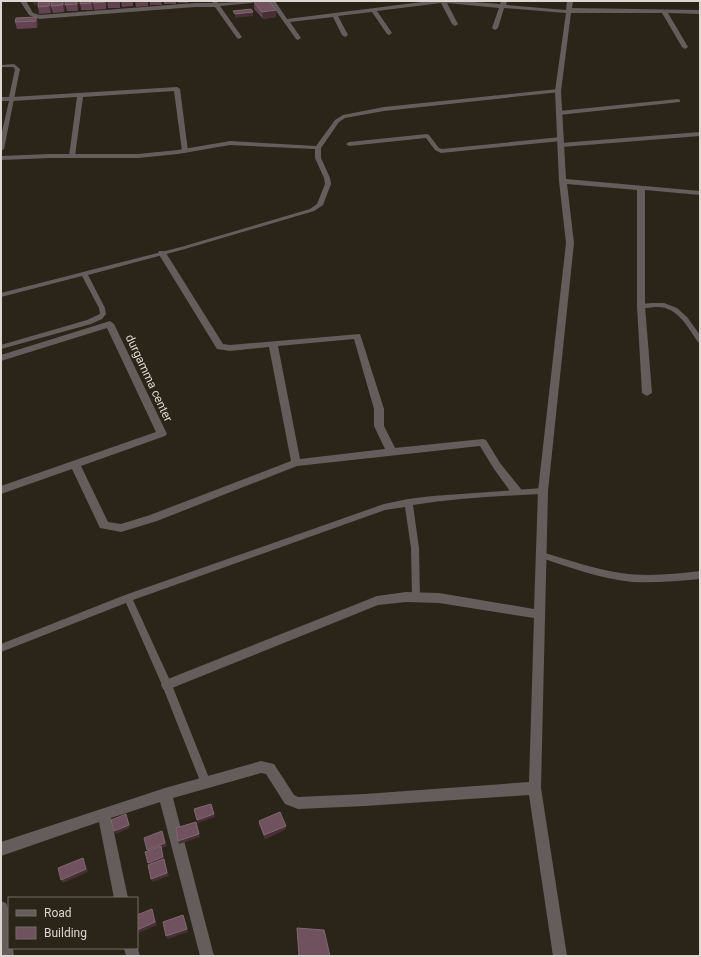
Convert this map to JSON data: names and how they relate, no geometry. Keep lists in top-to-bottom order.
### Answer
{
  "streets": {
    "street": ["durgamma center"]
  },
  "legend": ["Road", "Building"]
}
